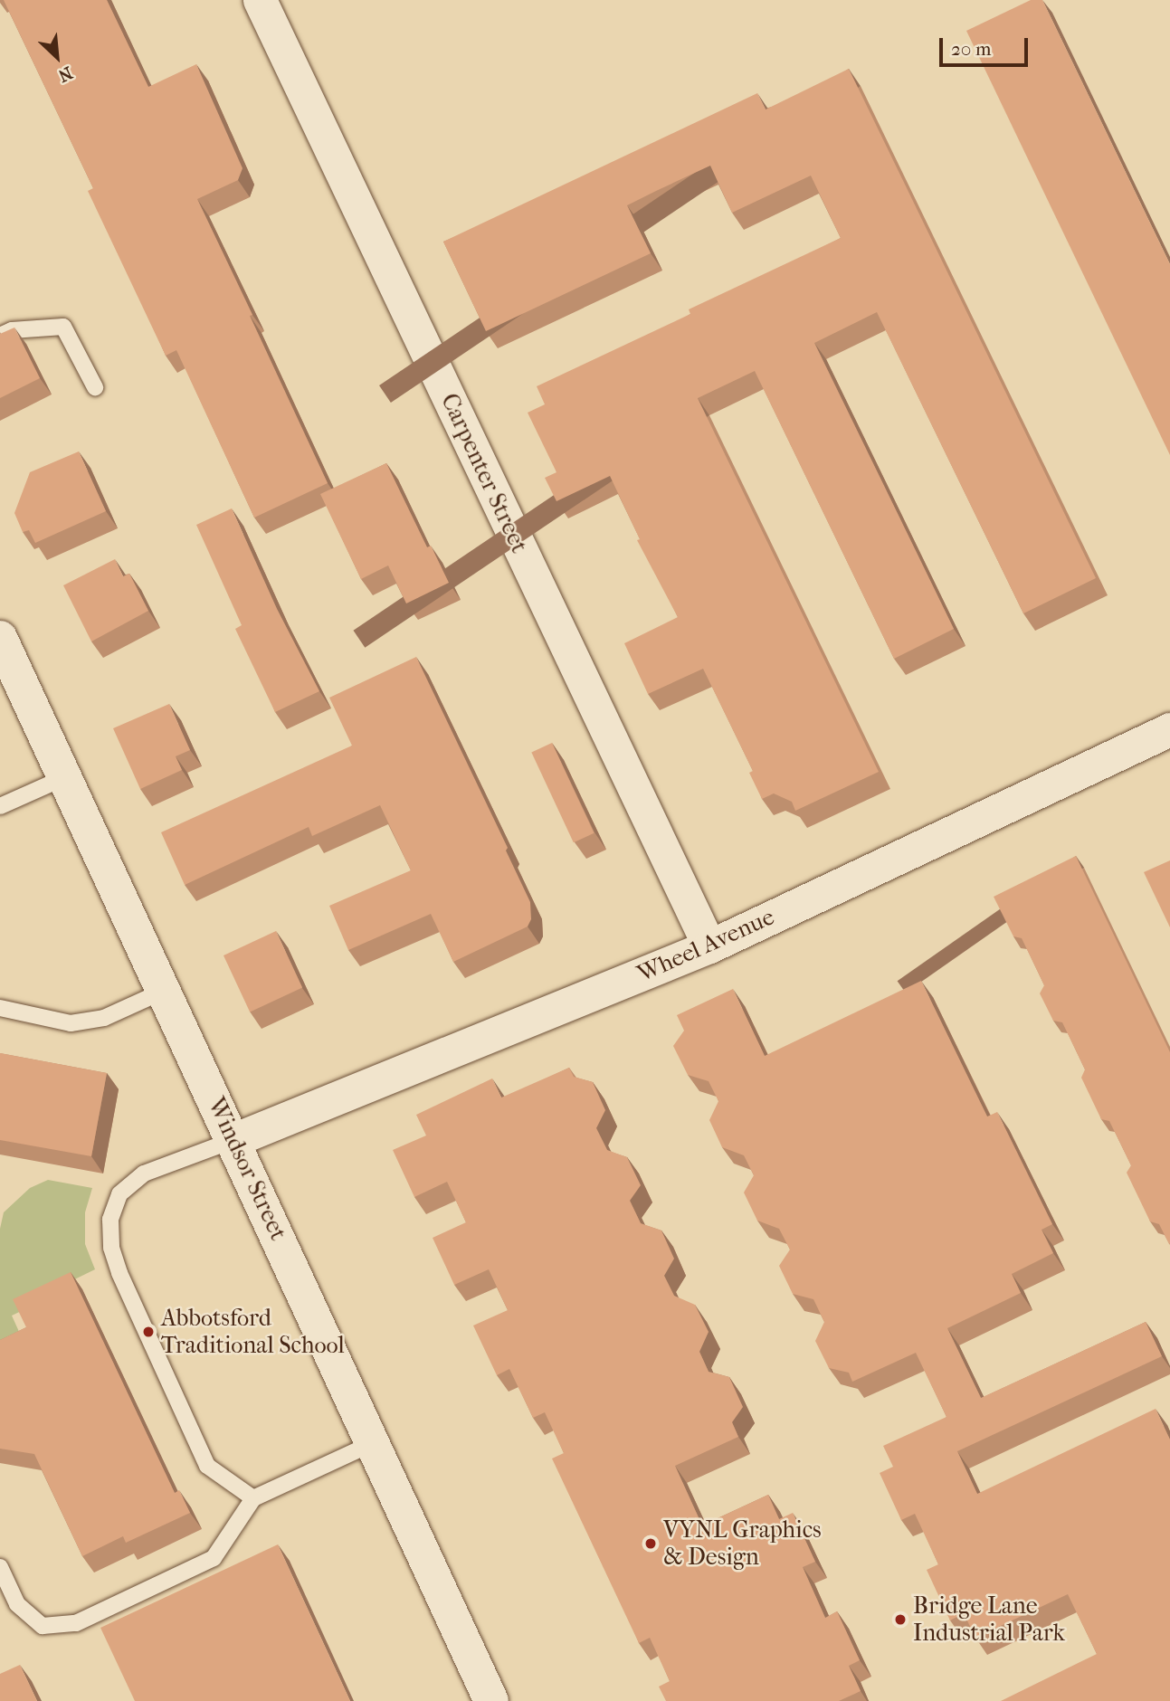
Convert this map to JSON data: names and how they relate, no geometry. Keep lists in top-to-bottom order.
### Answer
{
  "streets": {
    "street": ["Carpenter Street", "Wheel Avenue", "Windsor Street"]
  },
  "crossings": [
    ["Carpenter Street", "Wheel Avenue"],
    ["Wheel Avenue", "Windsor Street"]
  ],
  "places": ["Abbotsford Traditional School", "VYNL Graphics & Design", "Bridge Lane Industrial Park"],
  "scale_bar": "20 m",
  "north": "bottom right"
}
